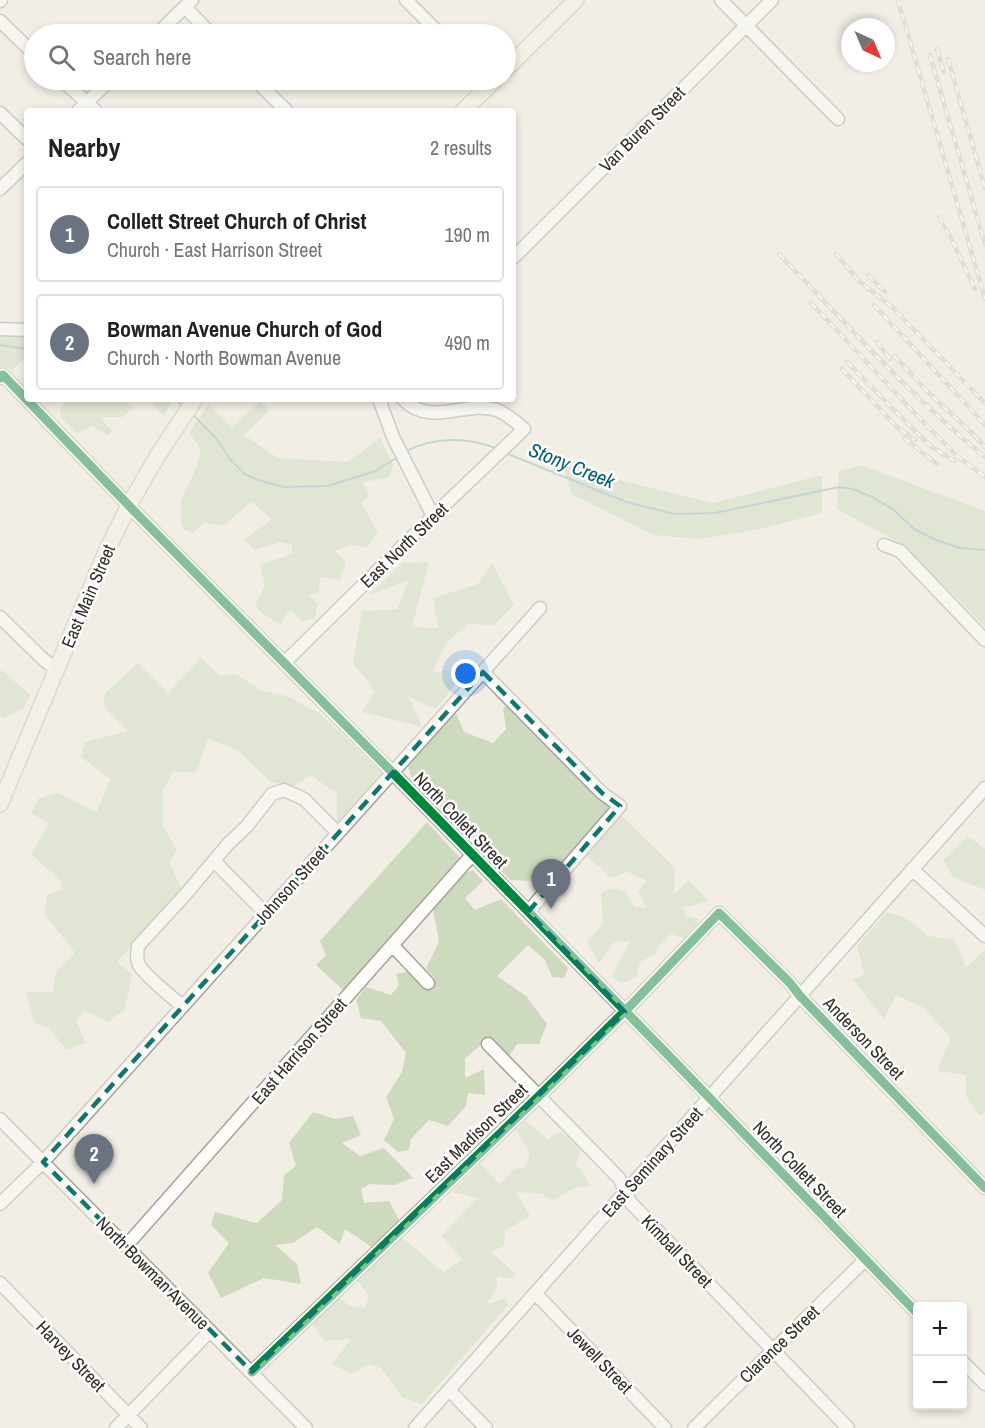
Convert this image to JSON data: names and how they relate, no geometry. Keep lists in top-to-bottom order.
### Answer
{
  "streets": {
    "main road": ["East Main Street"],
    "street": [
      "Van Buren Street",
      "East North Street",
      "North Collett Street",
      "Johnson Street",
      "Anderson Street",
      "East Harrison Street",
      "East Madison Street",
      "East Seminary Street",
      "Kimball Street",
      "North Bowman Avenue",
      "Clarence Street",
      "Harvey Street",
      "Jewell Street"
    ]
  },
  "crossings": [
    ["East North Street", "North Collett Street"],
    ["East Main Street", "North Collett Street"],
    ["North Collett Street", "Johnson Street"],
    ["North Collett Street", "East Harrison Street"],
    ["North Collett Street", "East Madison Street"],
    ["North Collett Street", "East Seminary Street"],
    ["North Collett Street", "Clarence Street"],
    ["Johnson Street", "North Bowman Avenue"],
    ["Anderson Street", "East Madison Street"],
    ["Anderson Street", "East Seminary Street"],
    ["East Harrison Street", "North Bowman Avenue"],
    ["East Madison Street", "Kimball Street"],
    ["East Madison Street", "North Bowman Avenue"],
    ["East Seminary Street", "Kimball Street"],
    ["East Seminary Street", "Jewell Street"],
    ["Kimball Street", "Clarence Street"]
  ],
  "water": ["Stony Creek"],
  "north": "bottom right",
  "page": {
    "search": "Search here",
    "heading": ["Nearby", "2 results"],
    "list": [
      {
        "mark": "1",
        "name": "Collett Street Church of Christ",
        "note": "Church · East Harrison Street",
        "value": "190 m"
      },
      {
        "mark": "2",
        "name": "Bowman Avenue Church of God",
        "note": "Church · North Bowman Avenue",
        "value": "490 m"
      }
    ],
    "pins": ["1", "2"],
    "map_buttons": ["+", "−"]
  }
}
